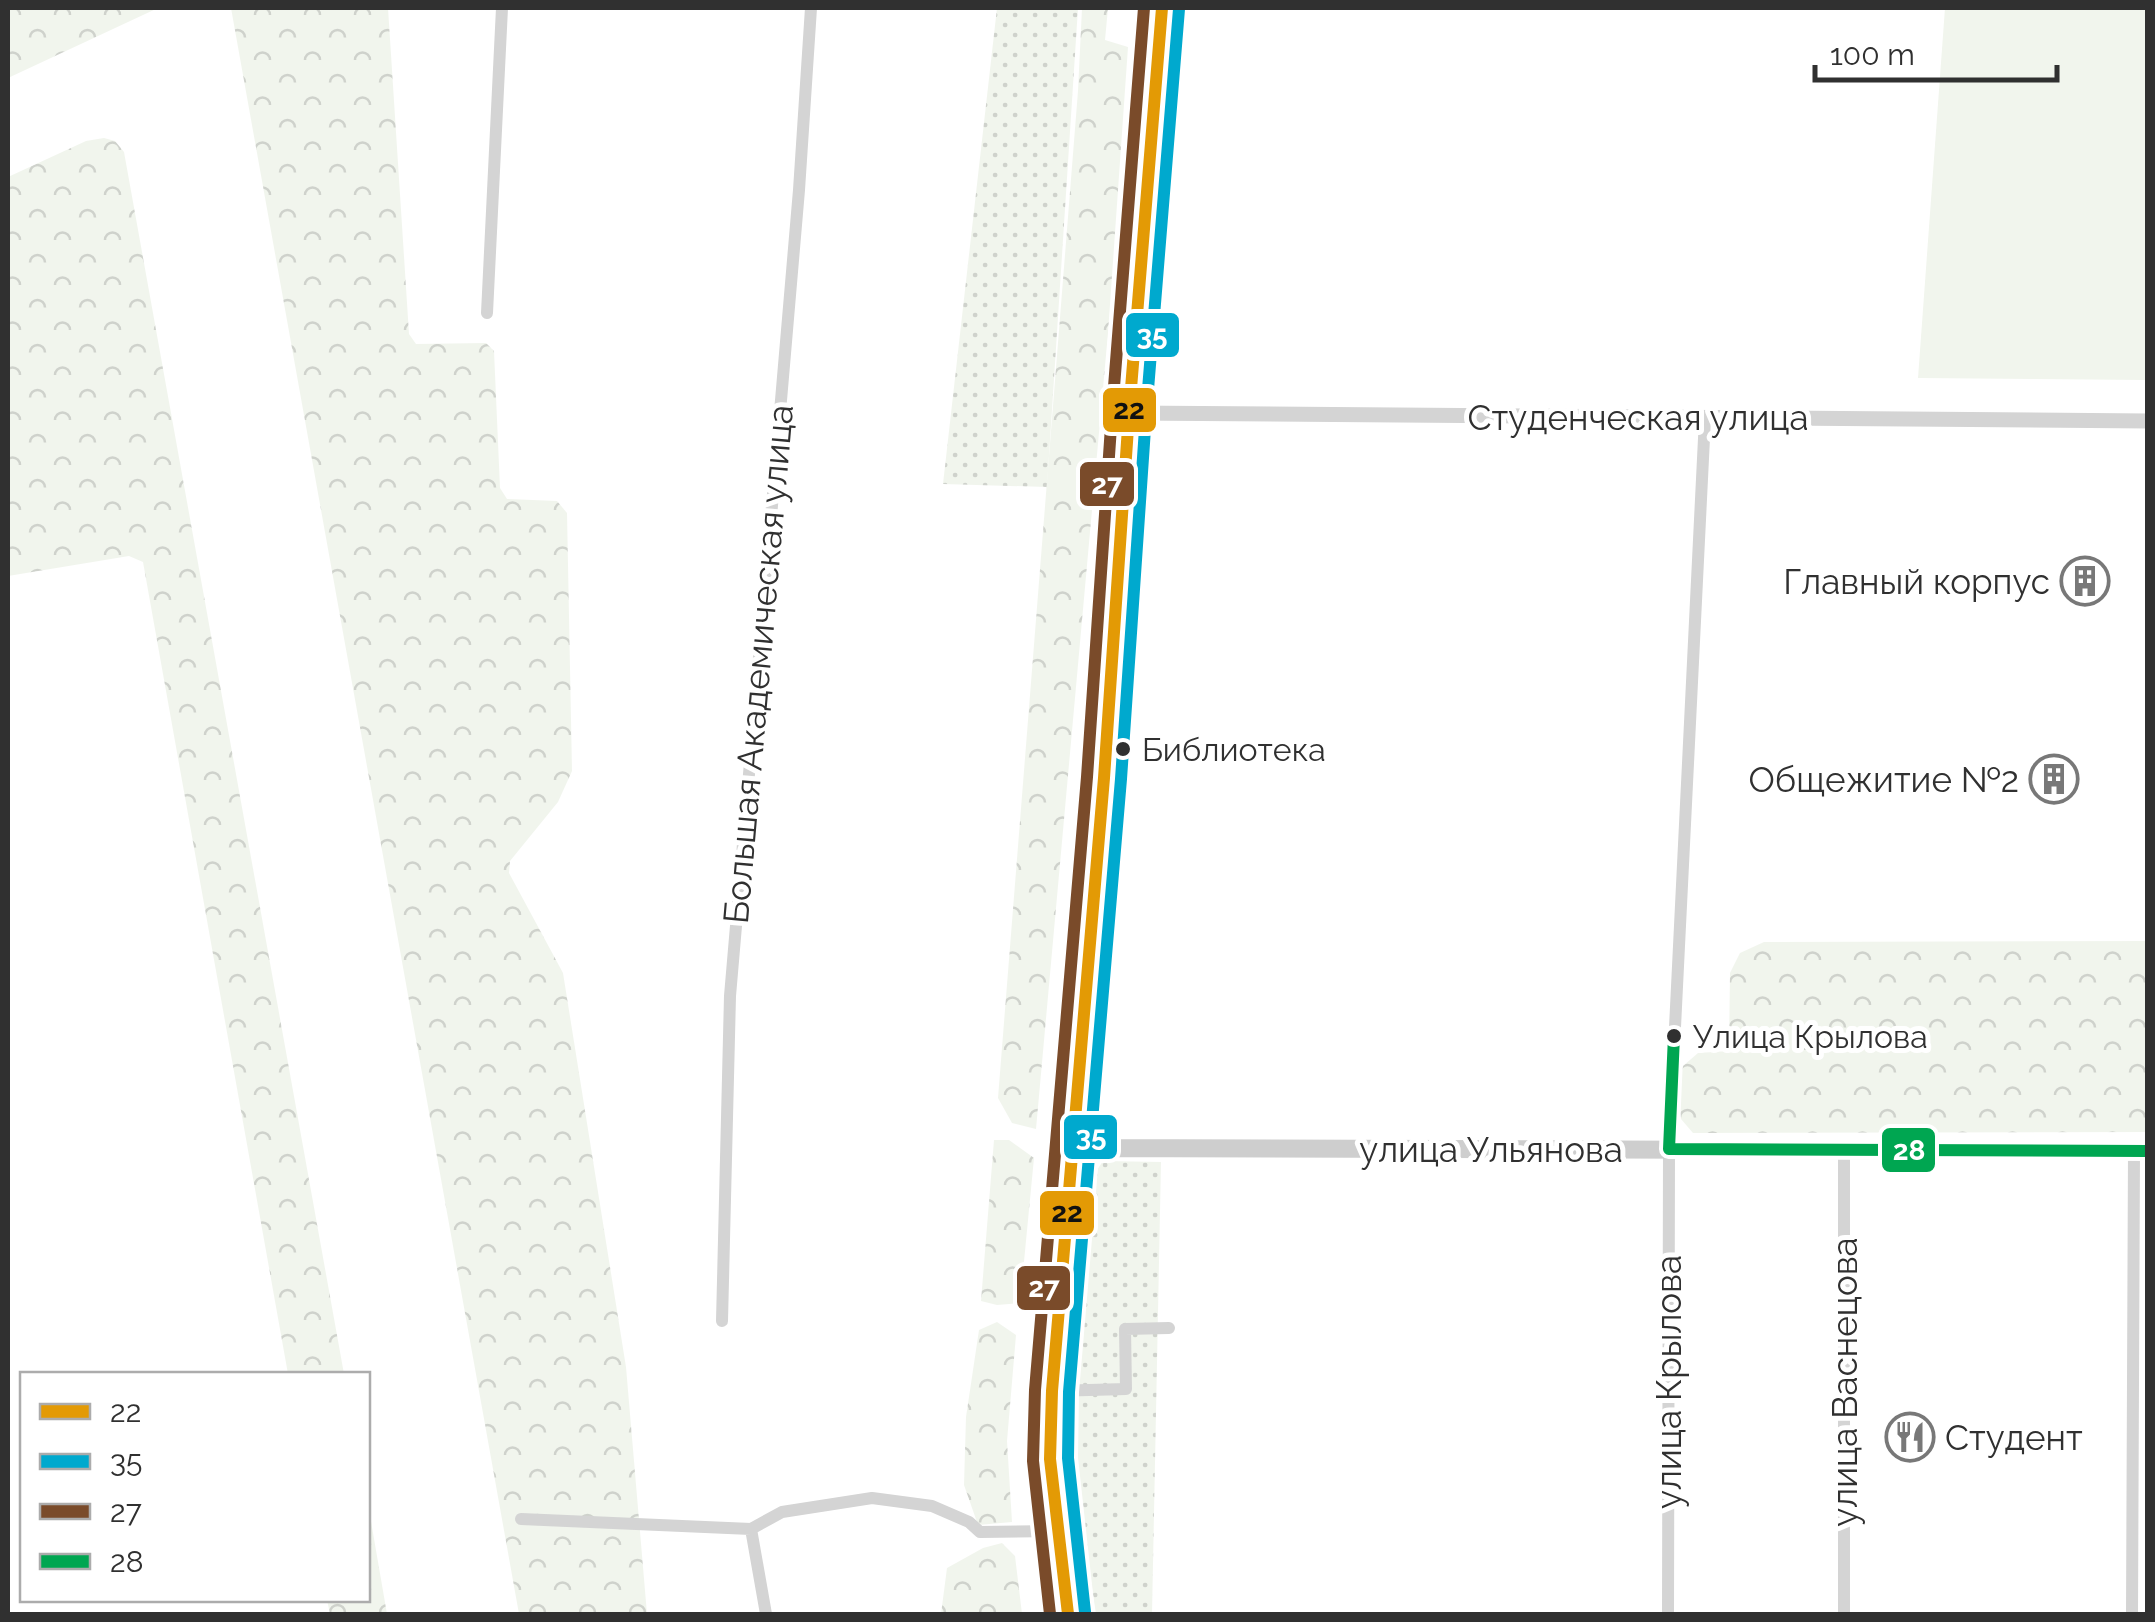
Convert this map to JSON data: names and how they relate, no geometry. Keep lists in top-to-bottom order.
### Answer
{
  "streets": {
    "main road": ["улица Ульянова"],
    "street": [
      "Студенческая улица",
      "Большая Академическая улица",
      "улица Крылова",
      "улица Васнецова"
    ]
  },
  "crossings": [
    ["Студенческая улица", "улица Крылова"],
    ["улица Ульянова", "улица Крылова"],
    ["улица Ульянова", "улица Васнецова"]
  ],
  "places": {
    "building": ["Главный корпус", "Общежитие №2"],
    "other": ["Библиотека", "Улица Крылова"],
    "restaurant": ["Студент"]
  },
  "lines": [
    "transit line 22",
    "transit line 27",
    "transit line 35",
    "transit line 28"
  ],
  "legend": [
    "22",
    "35",
    "27",
    "28"
  ],
  "scale_bar": "100 m"
}
